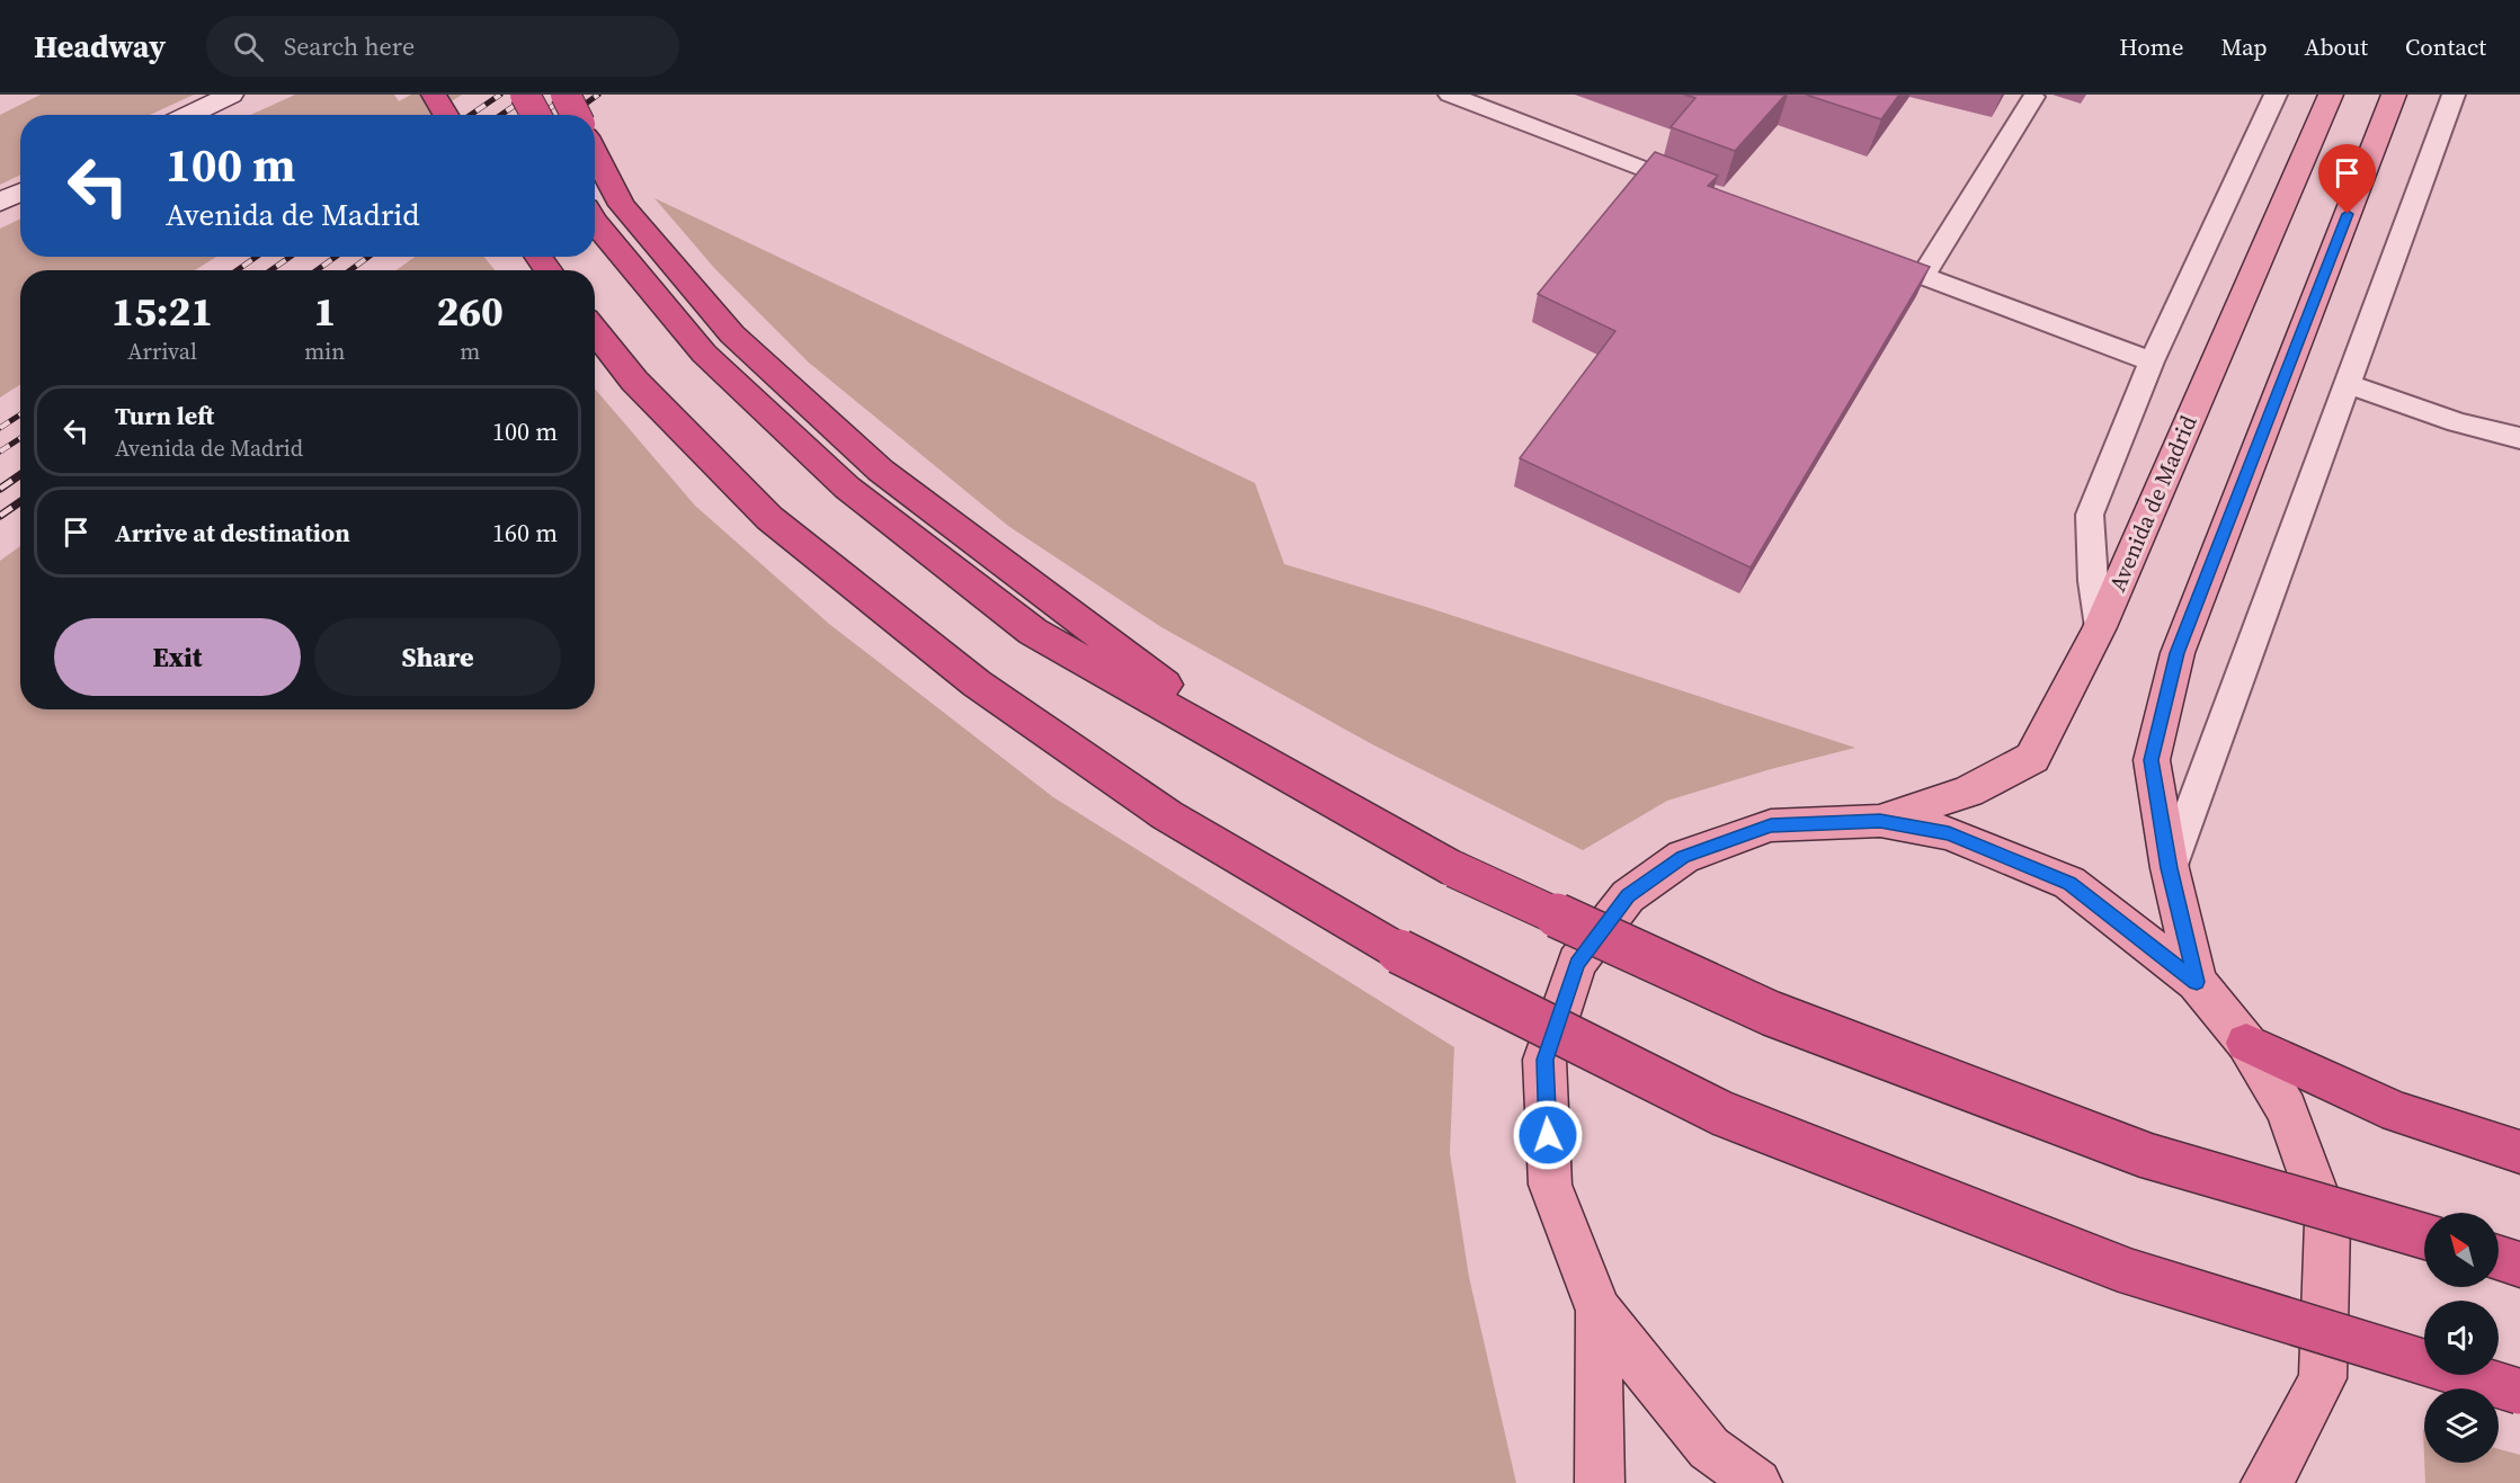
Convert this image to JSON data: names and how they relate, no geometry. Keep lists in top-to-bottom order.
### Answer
{
  "streets": {
    "main road": ["Avenida de Madrid"]
  },
  "north": "top left",
  "page": {
    "header": "Headway",
    "search": "Search here",
    "nav": [
      "Home",
      "Map",
      "About",
      "Contact"
    ],
    "turn": ["100 m", "Avenida de Madrid"],
    "eta": [
      "15:21",
      "Arrival",
      "1",
      "min",
      "260",
      "m"
    ],
    "list": [
      {
        "name": "Turn left",
        "note": "Avenida de Madrid",
        "value": "100 m"
      },
      {
        "name": "Arrive at destination",
        "value": "160 m"
      }
    ],
    "buttons": ["Exit", "Share"]
  }
}
